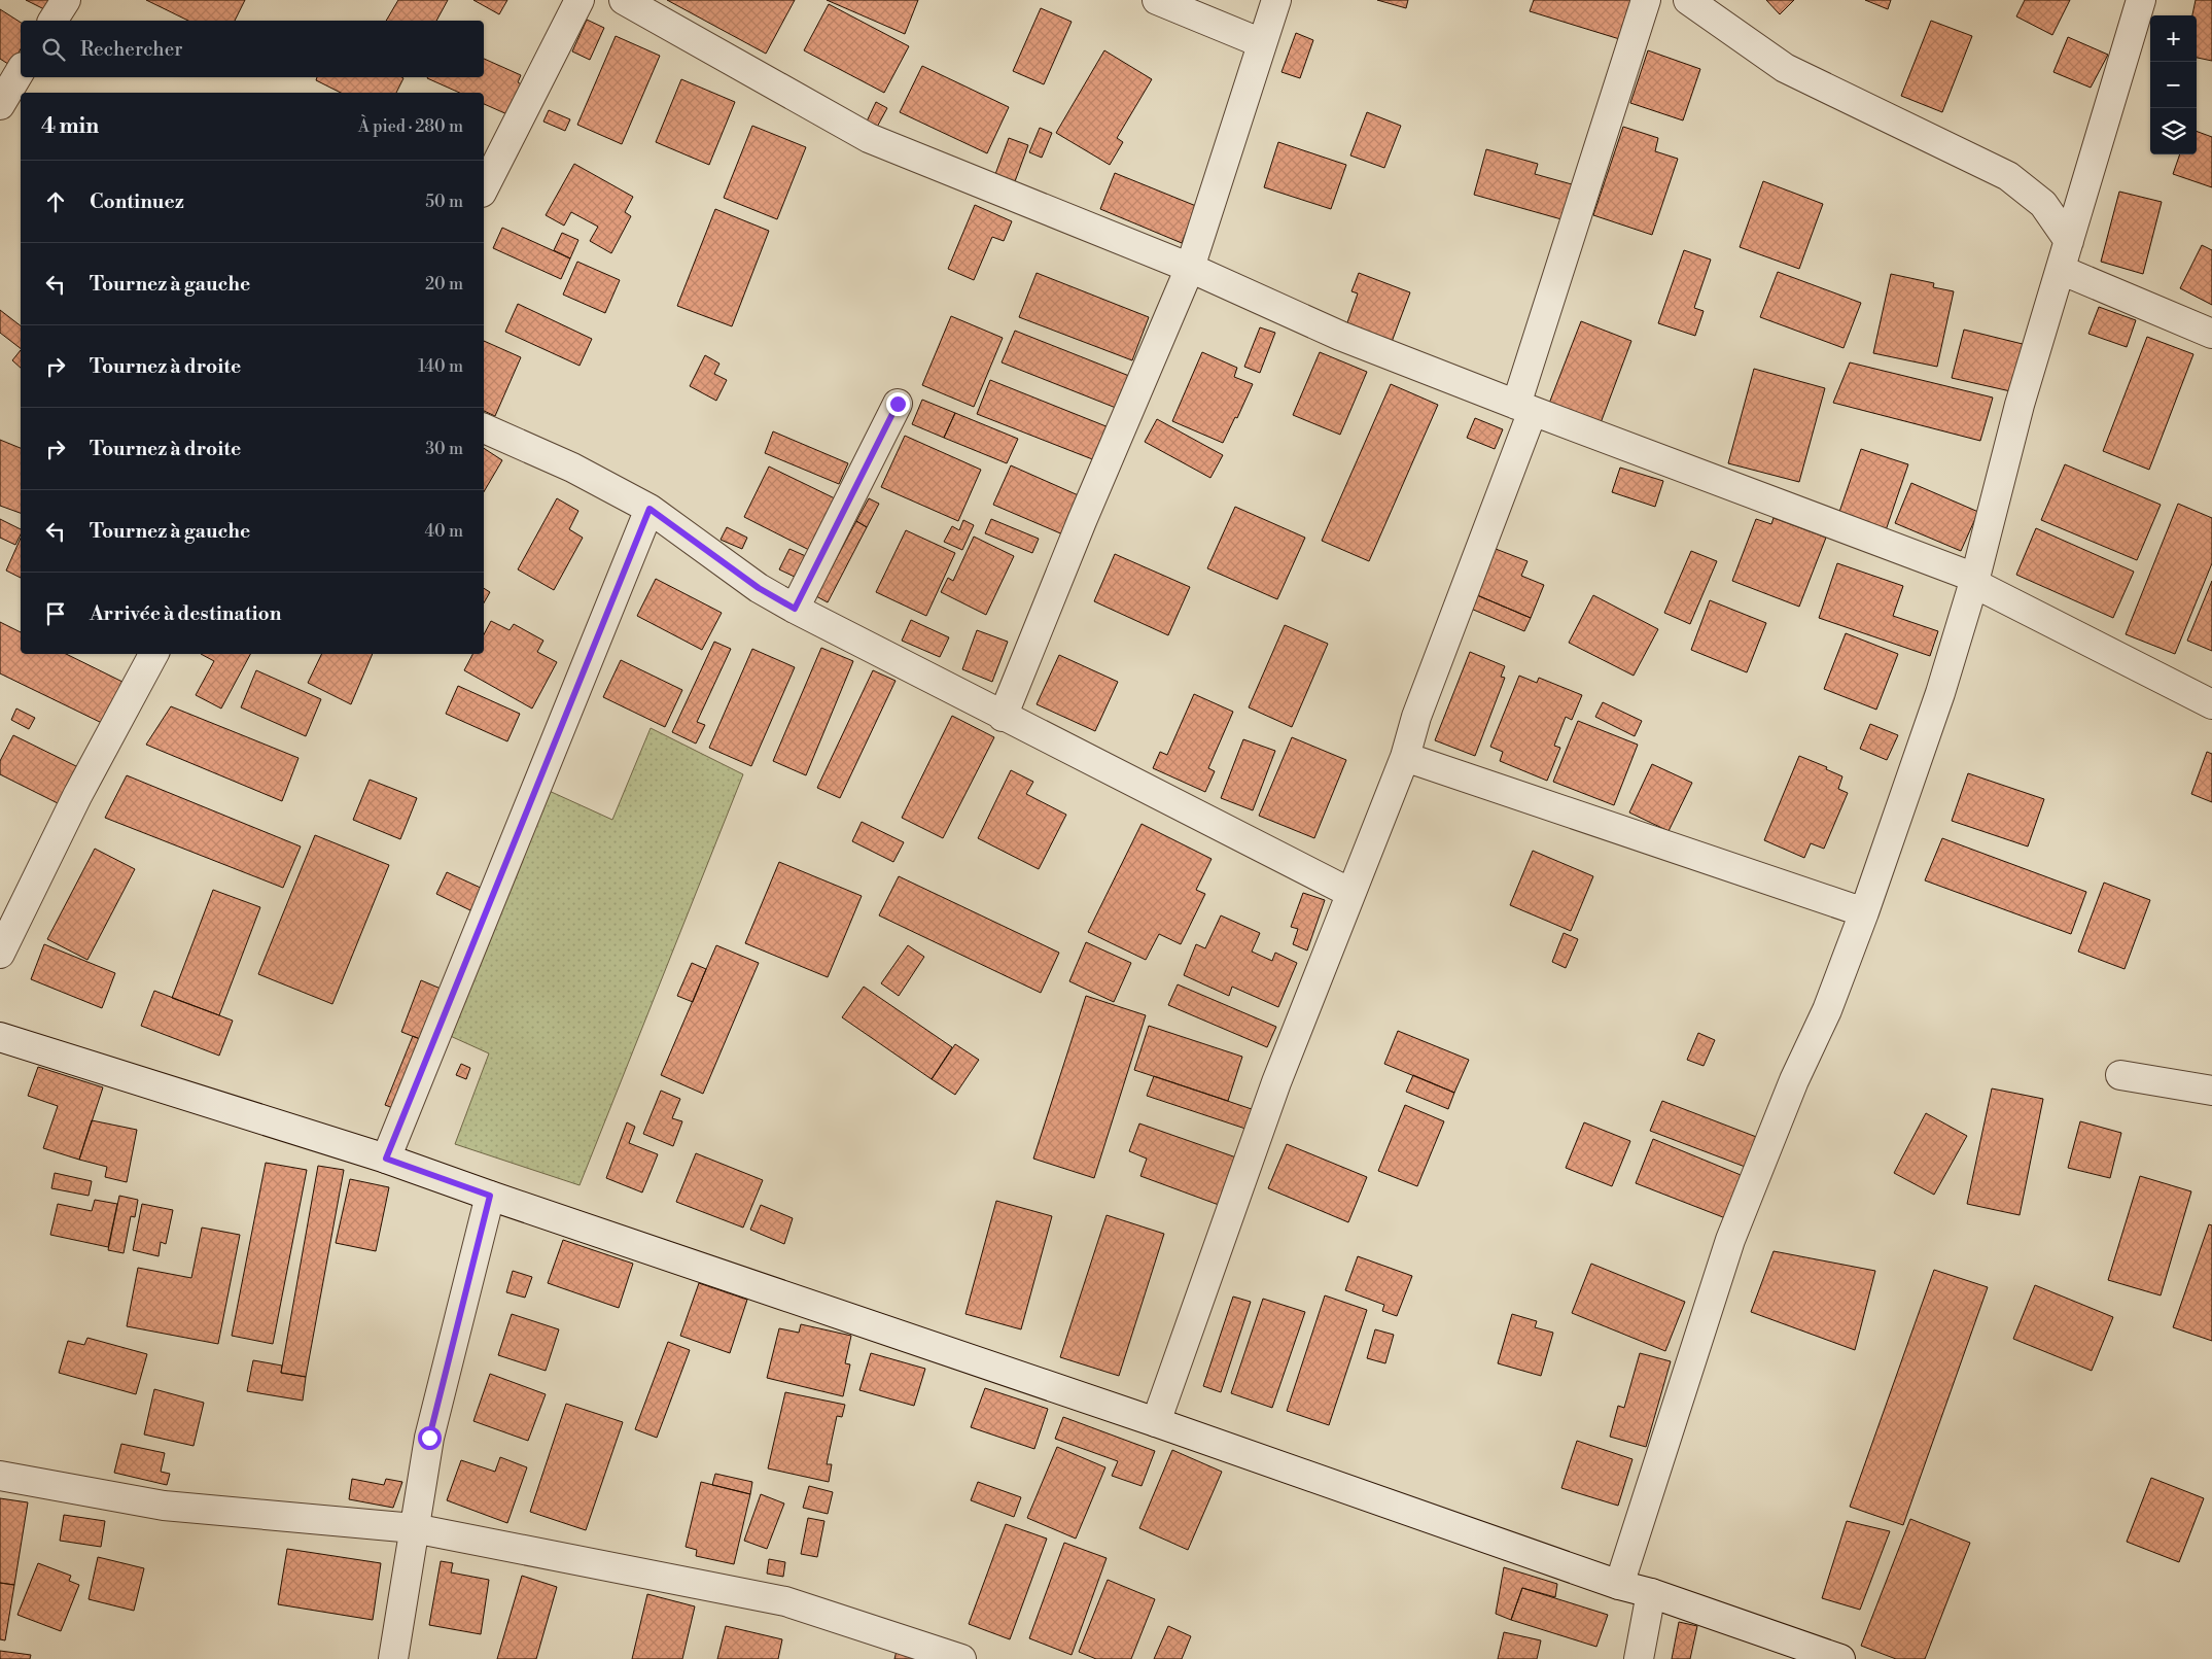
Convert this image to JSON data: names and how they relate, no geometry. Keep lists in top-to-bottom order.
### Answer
{
  "page": {
    "map_buttons": ["+", "−"],
    "search": "Rechercher",
    "heading": ["4 min", "À pied · 280 m"],
    "list": [
      ["Continuez", "50 m"],
      ["Tournez à gauche", "20 m"],
      ["Tournez à droite", "140 m"],
      ["Tournez à droite", "30 m"],
      ["Tournez à gauche", "40 m"],
      "Arrivée à destination"
    ]
  }
}
